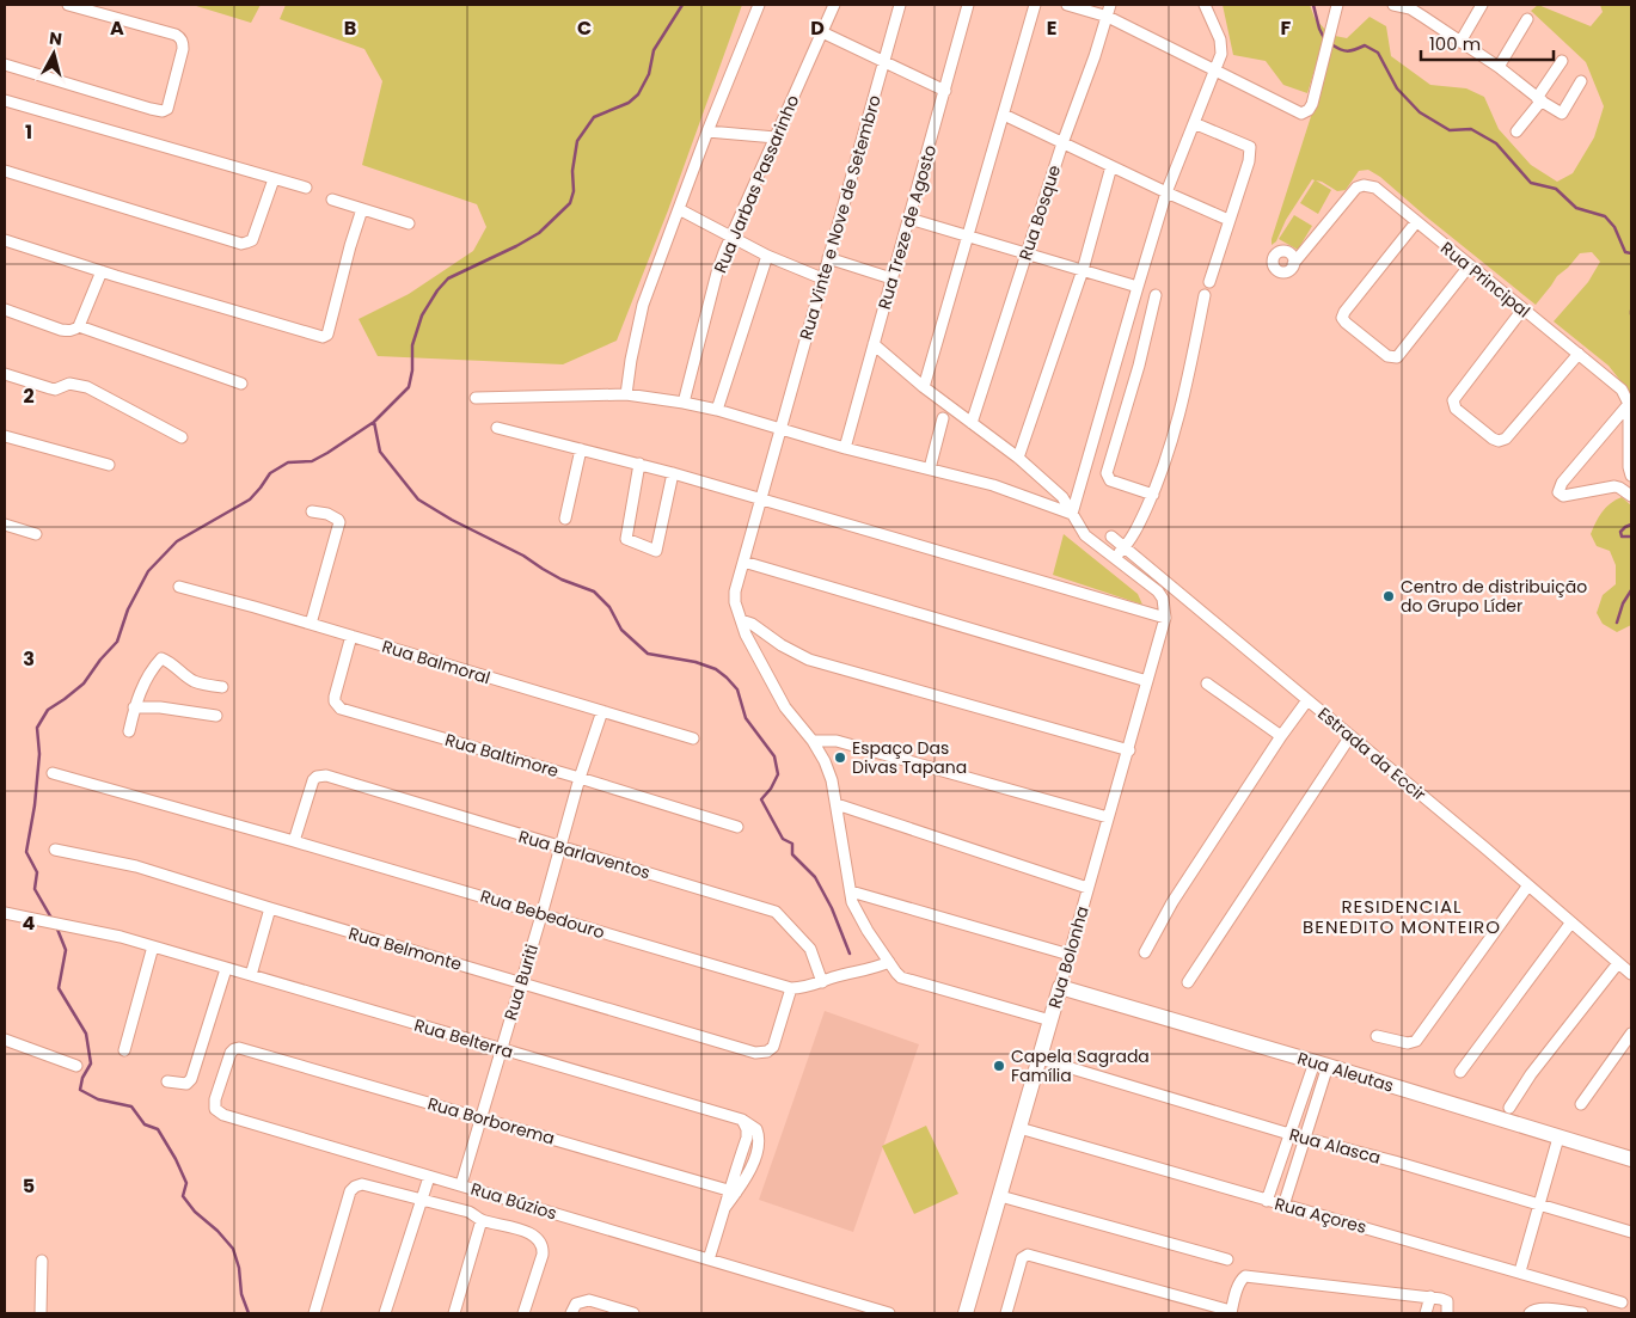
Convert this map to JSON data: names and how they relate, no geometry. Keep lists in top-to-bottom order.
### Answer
{
  "streets": {
    "street": [
      "Rua Jarbas Passarinho",
      "Rua Bosque",
      "Rua Vinte e Nove de Setembro",
      "Rua Treze de Agosto",
      "Rua Principal",
      "Rua Balmoral",
      "Estrada da Eccir",
      "Rua Baltimore",
      "Rua Barlaventos",
      "Rua Bebedouro",
      "Rua Belmonte",
      "Rua Bolonha",
      "Rua Buriti",
      "Rua Belterra",
      "Rua Aleutas",
      "Rua Borborema",
      "Rua Alasca",
      "Rua Búzios",
      "Rua Açores"
    ]
  },
  "crossings": [
    ["Rua Balmoral", "Rua Baltimore"],
    ["Rua Balmoral", "Rua Buriti"],
    ["Rua Baltimore", "Rua Buriti"],
    ["Rua Barlaventos", "Rua Bebedouro"],
    ["Rua Barlaventos", "Rua Buriti"],
    ["Rua Bebedouro", "Rua Belmonte"],
    ["Rua Bebedouro", "Rua Buriti"],
    ["Rua Belmonte", "Rua Buriti"],
    ["Rua Bolonha", "Rua Aleutas"],
    ["Rua Bolonha", "Rua Alasca"],
    ["Rua Bolonha", "Rua Açores"],
    ["Rua Buriti", "Rua Belterra"],
    ["Rua Buriti", "Rua Borborema"],
    ["Rua Buriti", "Rua Búzios"],
    ["Rua Belterra", "Rua Borborema"],
    ["Rua Borborema", "Rua Búzios"]
  ],
  "districts": ["RESIDENCIAL BENEDITO MONTEIRO"],
  "places": ["Centro de distribuição do Grupo Líder", "Espaço Das Divas Tapana", "Capela Sagrada Família"],
  "scale_bar": "100 m",
  "north": "top",
  "grid": {
    "columns": [
      "A",
      "B",
      "C",
      "D",
      "E",
      "F"
    ],
    "rows": [
      "1",
      "2",
      "3",
      "4",
      "5"
    ]
  }
}
